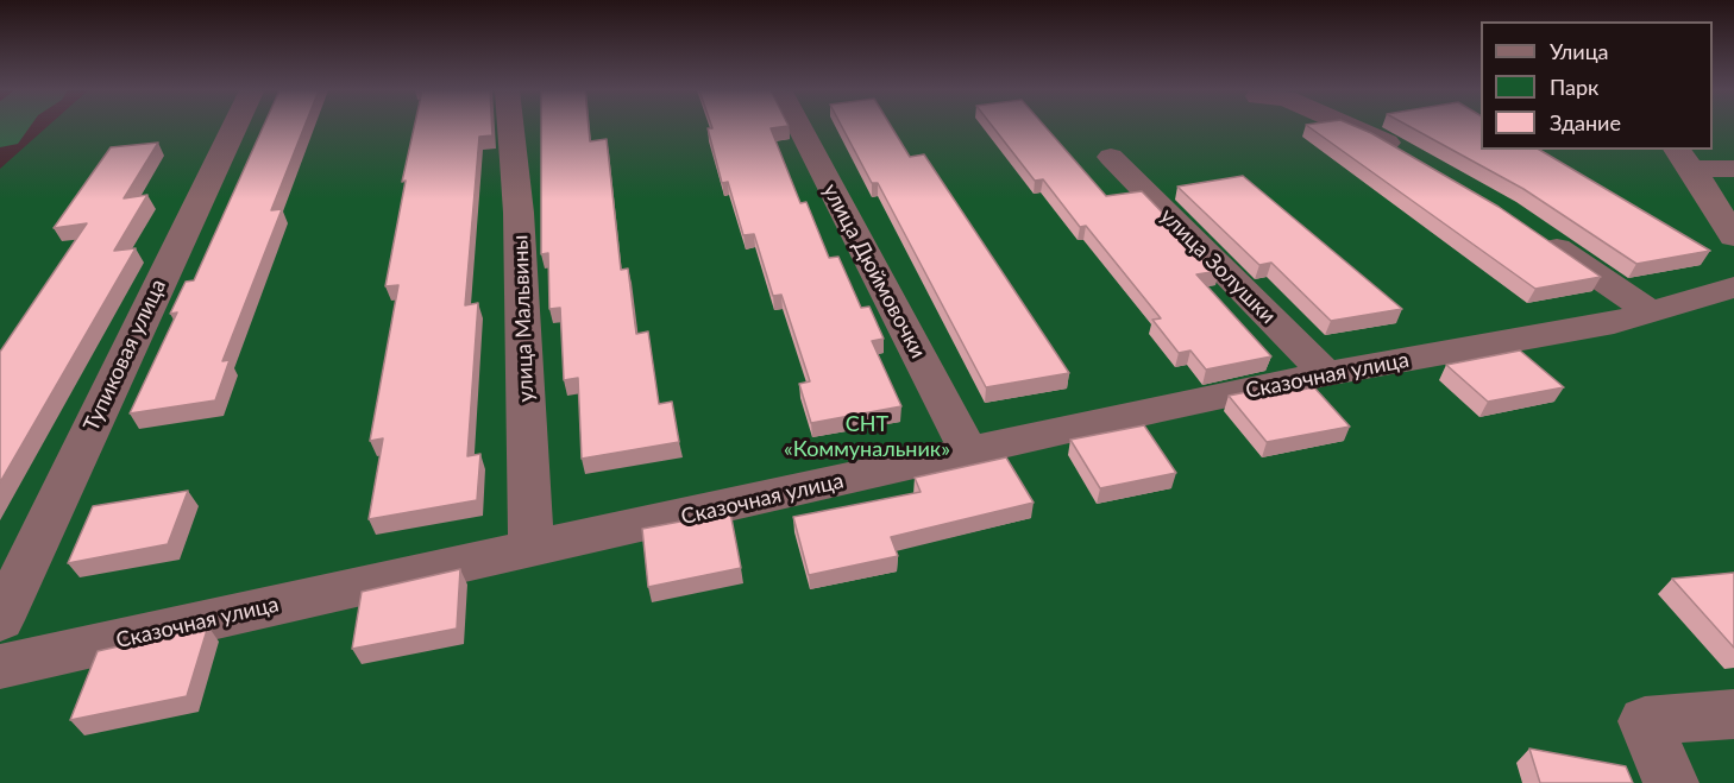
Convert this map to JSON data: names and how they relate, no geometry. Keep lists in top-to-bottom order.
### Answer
{
  "streets": {
    "street": [
      "улица Золушки",
      "улица Дюймовочки",
      "улица Мальвины",
      "Тупиковая улица",
      "Сказочная улица"
    ]
  },
  "crossings": [
    ["улица Золушки", "Сказочная улица"],
    ["улица Дюймовочки", "Сказочная улица"],
    ["улица Мальвины", "Сказочная улица"]
  ],
  "parks": ["СНТ «Коммунальник»"],
  "legend": ["Улица", "Парк", "Здание"]
}
